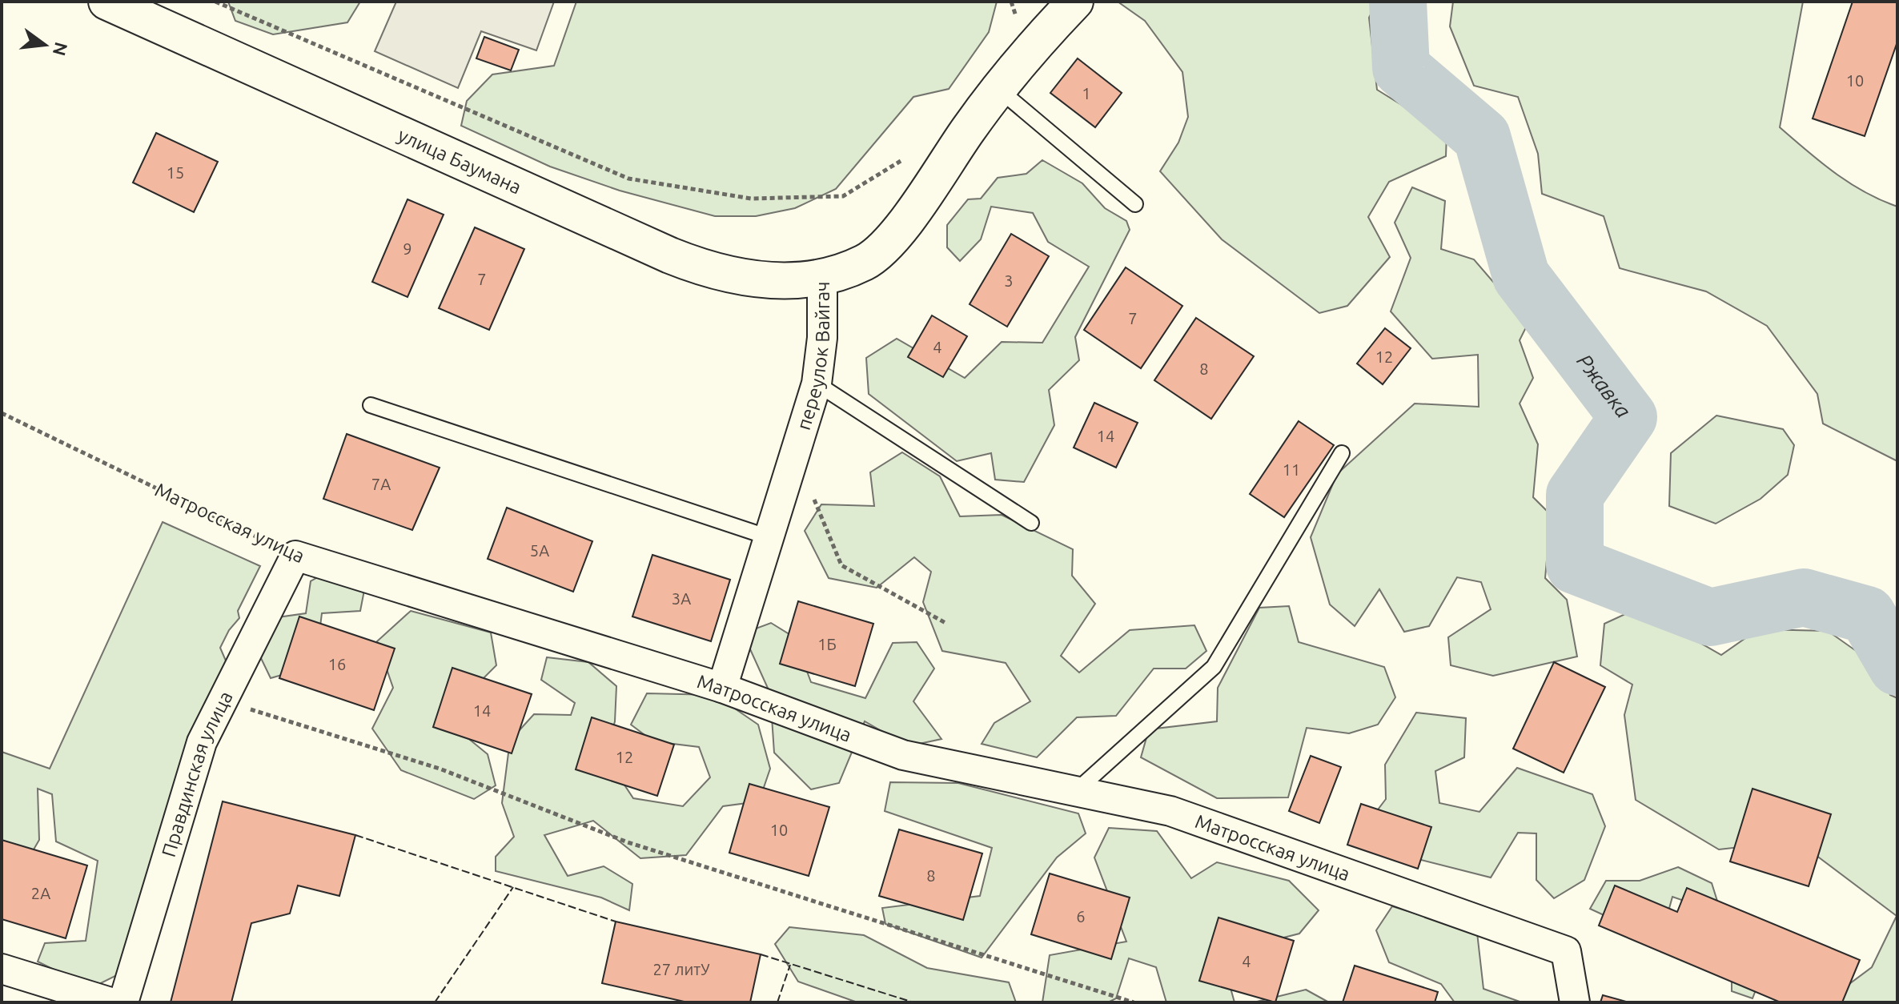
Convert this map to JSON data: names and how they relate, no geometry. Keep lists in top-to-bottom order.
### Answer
{
  "streets": {
    "street": [
      "улица Баумана",
      "переулок Вайгач",
      "Матросская улица",
      "Правдинская улица"
    ]
  },
  "crossings": [
    ["улица Баумана", "переулок Вайгач"],
    ["переулок Вайгач", "Матросская улица"],
    ["Матросская улица", "Правдинская улица"]
  ],
  "water": ["Ржавка"],
  "house_numbers": [
    "10",
    "1",
    "15",
    "9",
    "7",
    "3",
    "7",
    "4",
    "12",
    "8",
    "14",
    "11",
    "7А",
    "5А",
    "3А",
    "1Б",
    "16",
    "14",
    "12",
    "10",
    "8",
    "2А",
    "6",
    "4",
    "27 литУ"
  ],
  "north": "right"
}
